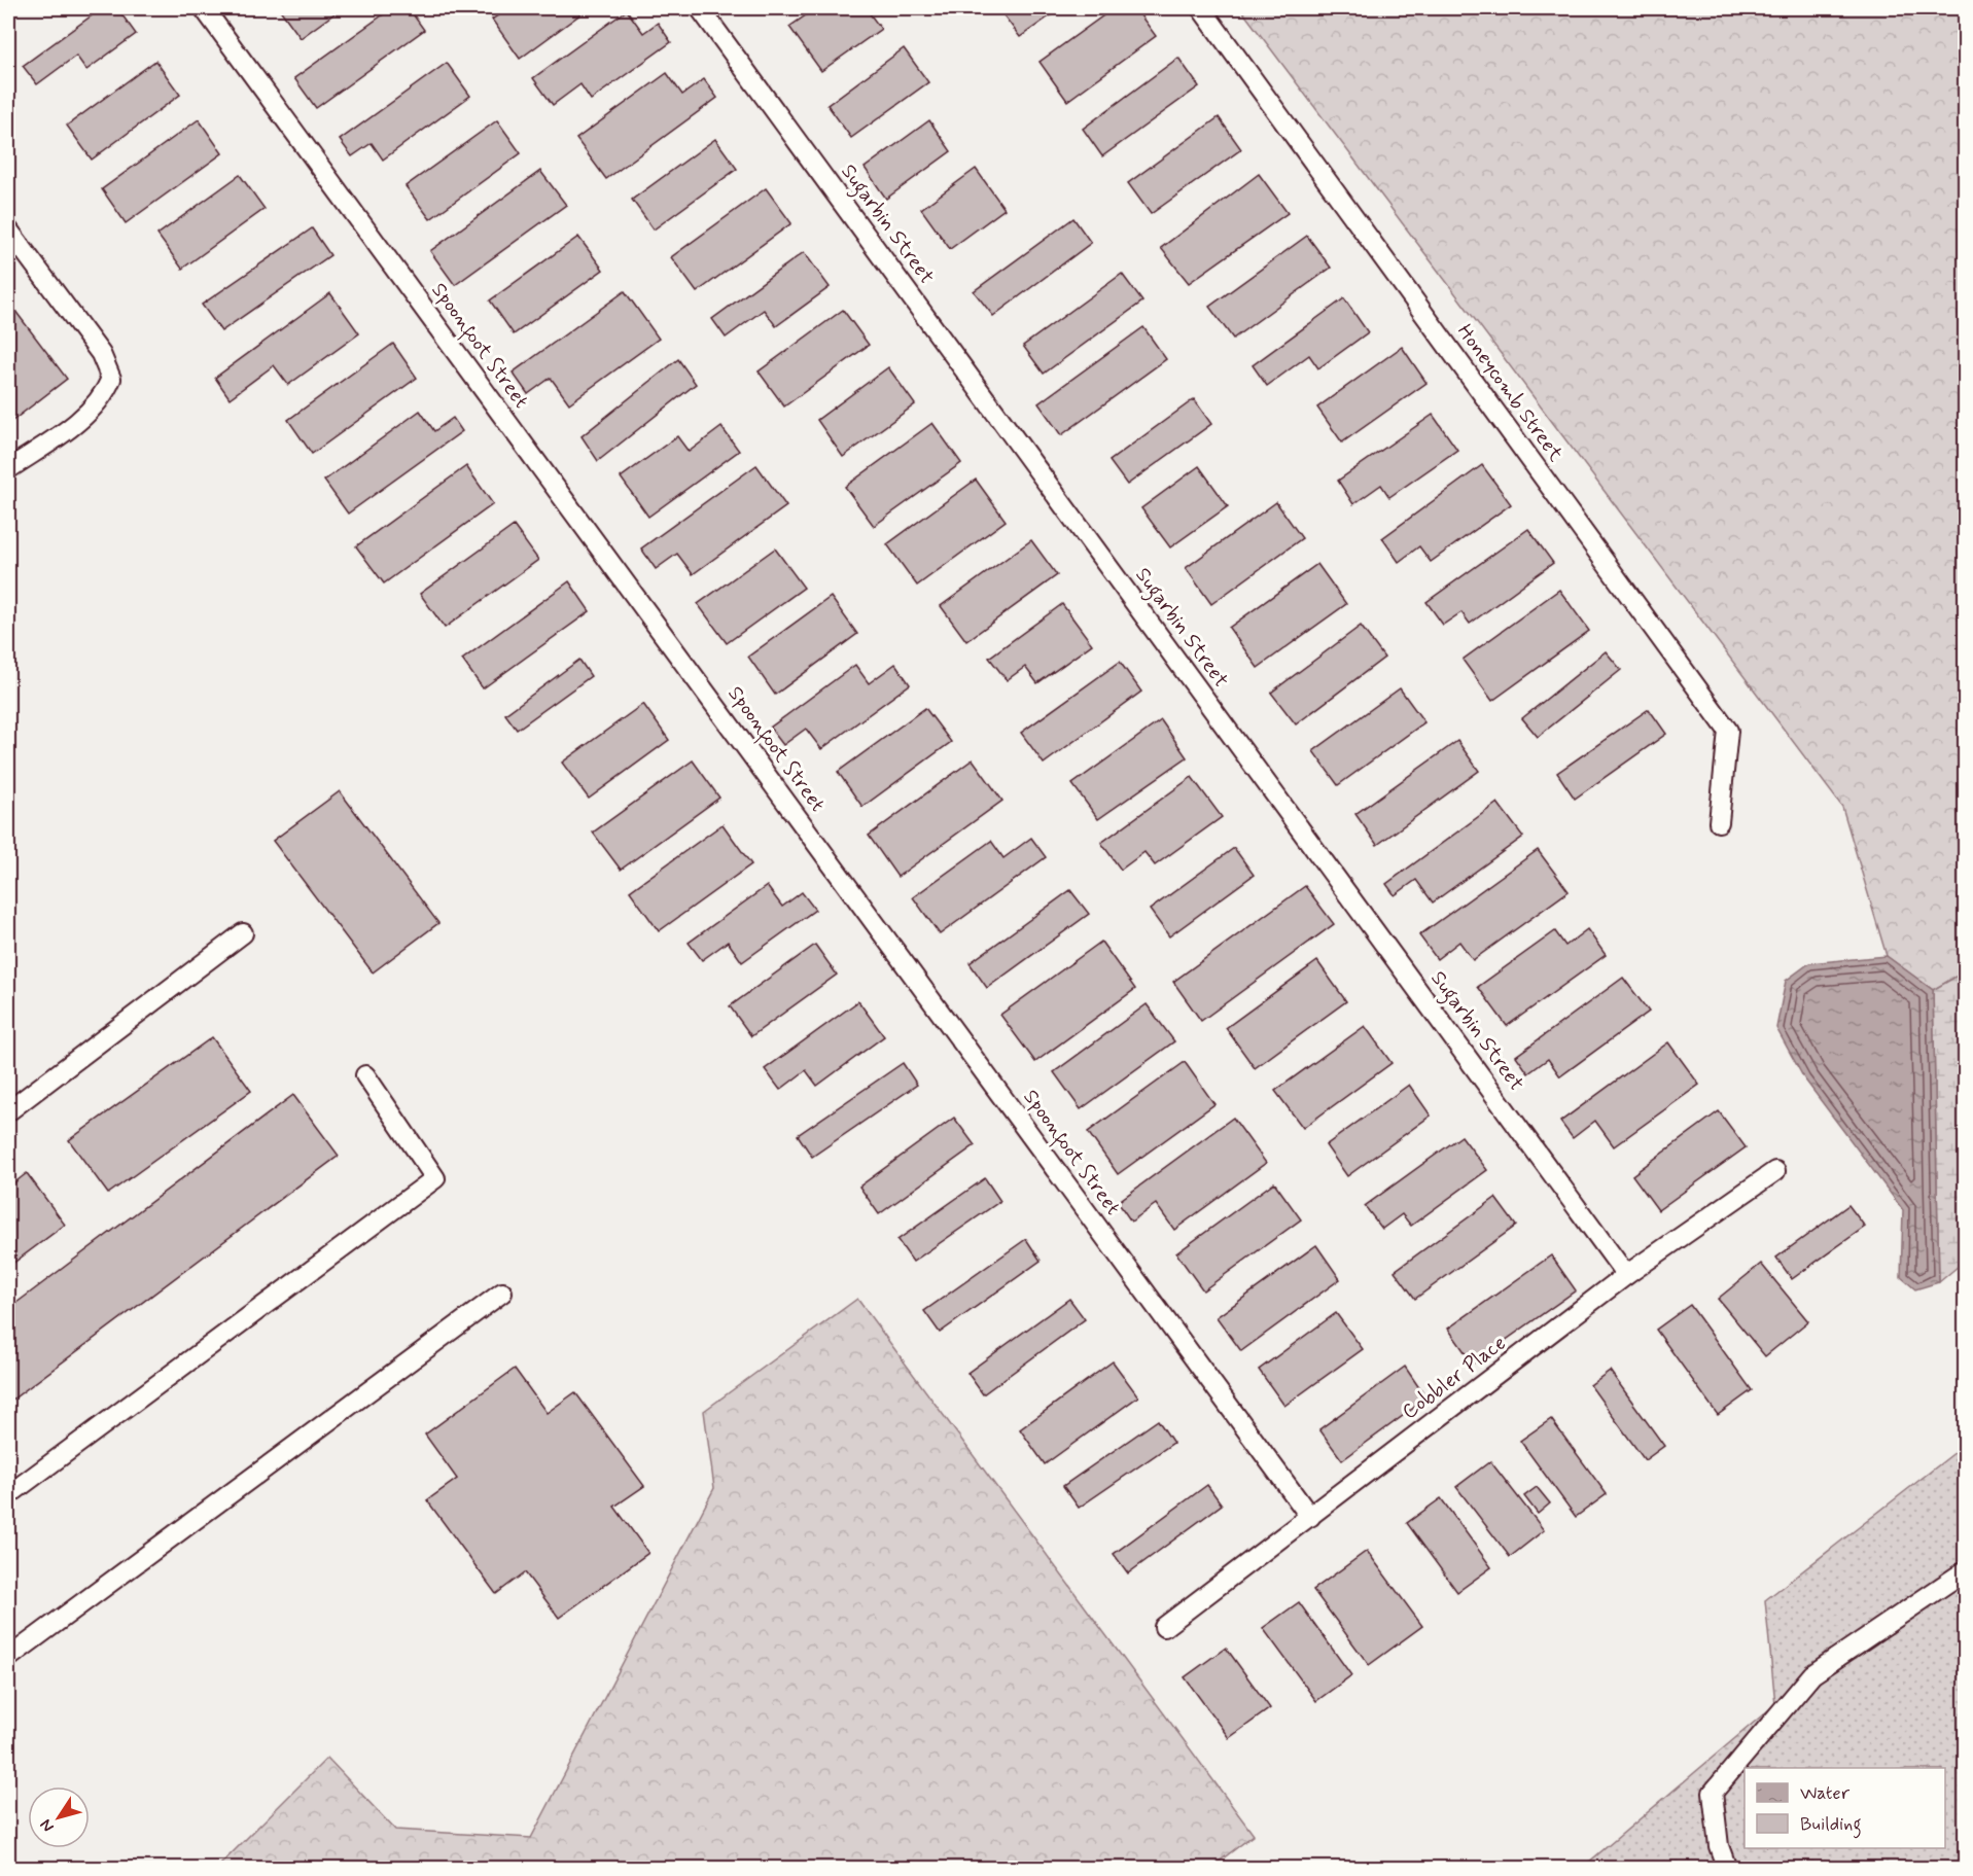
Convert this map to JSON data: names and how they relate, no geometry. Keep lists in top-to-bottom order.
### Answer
{
  "streets": {
    "lane": [
      "Sugarbin Street",
      "Spoonfoot Street",
      "Honeycomb Street",
      "Cobbler Place"
    ]
  },
  "crossings": [
    ["Sugarbin Street", "Cobbler Place"],
    ["Spoonfoot Street", "Cobbler Place"]
  ],
  "legend": ["Water", "Building"],
  "north": "bottom left"
}
